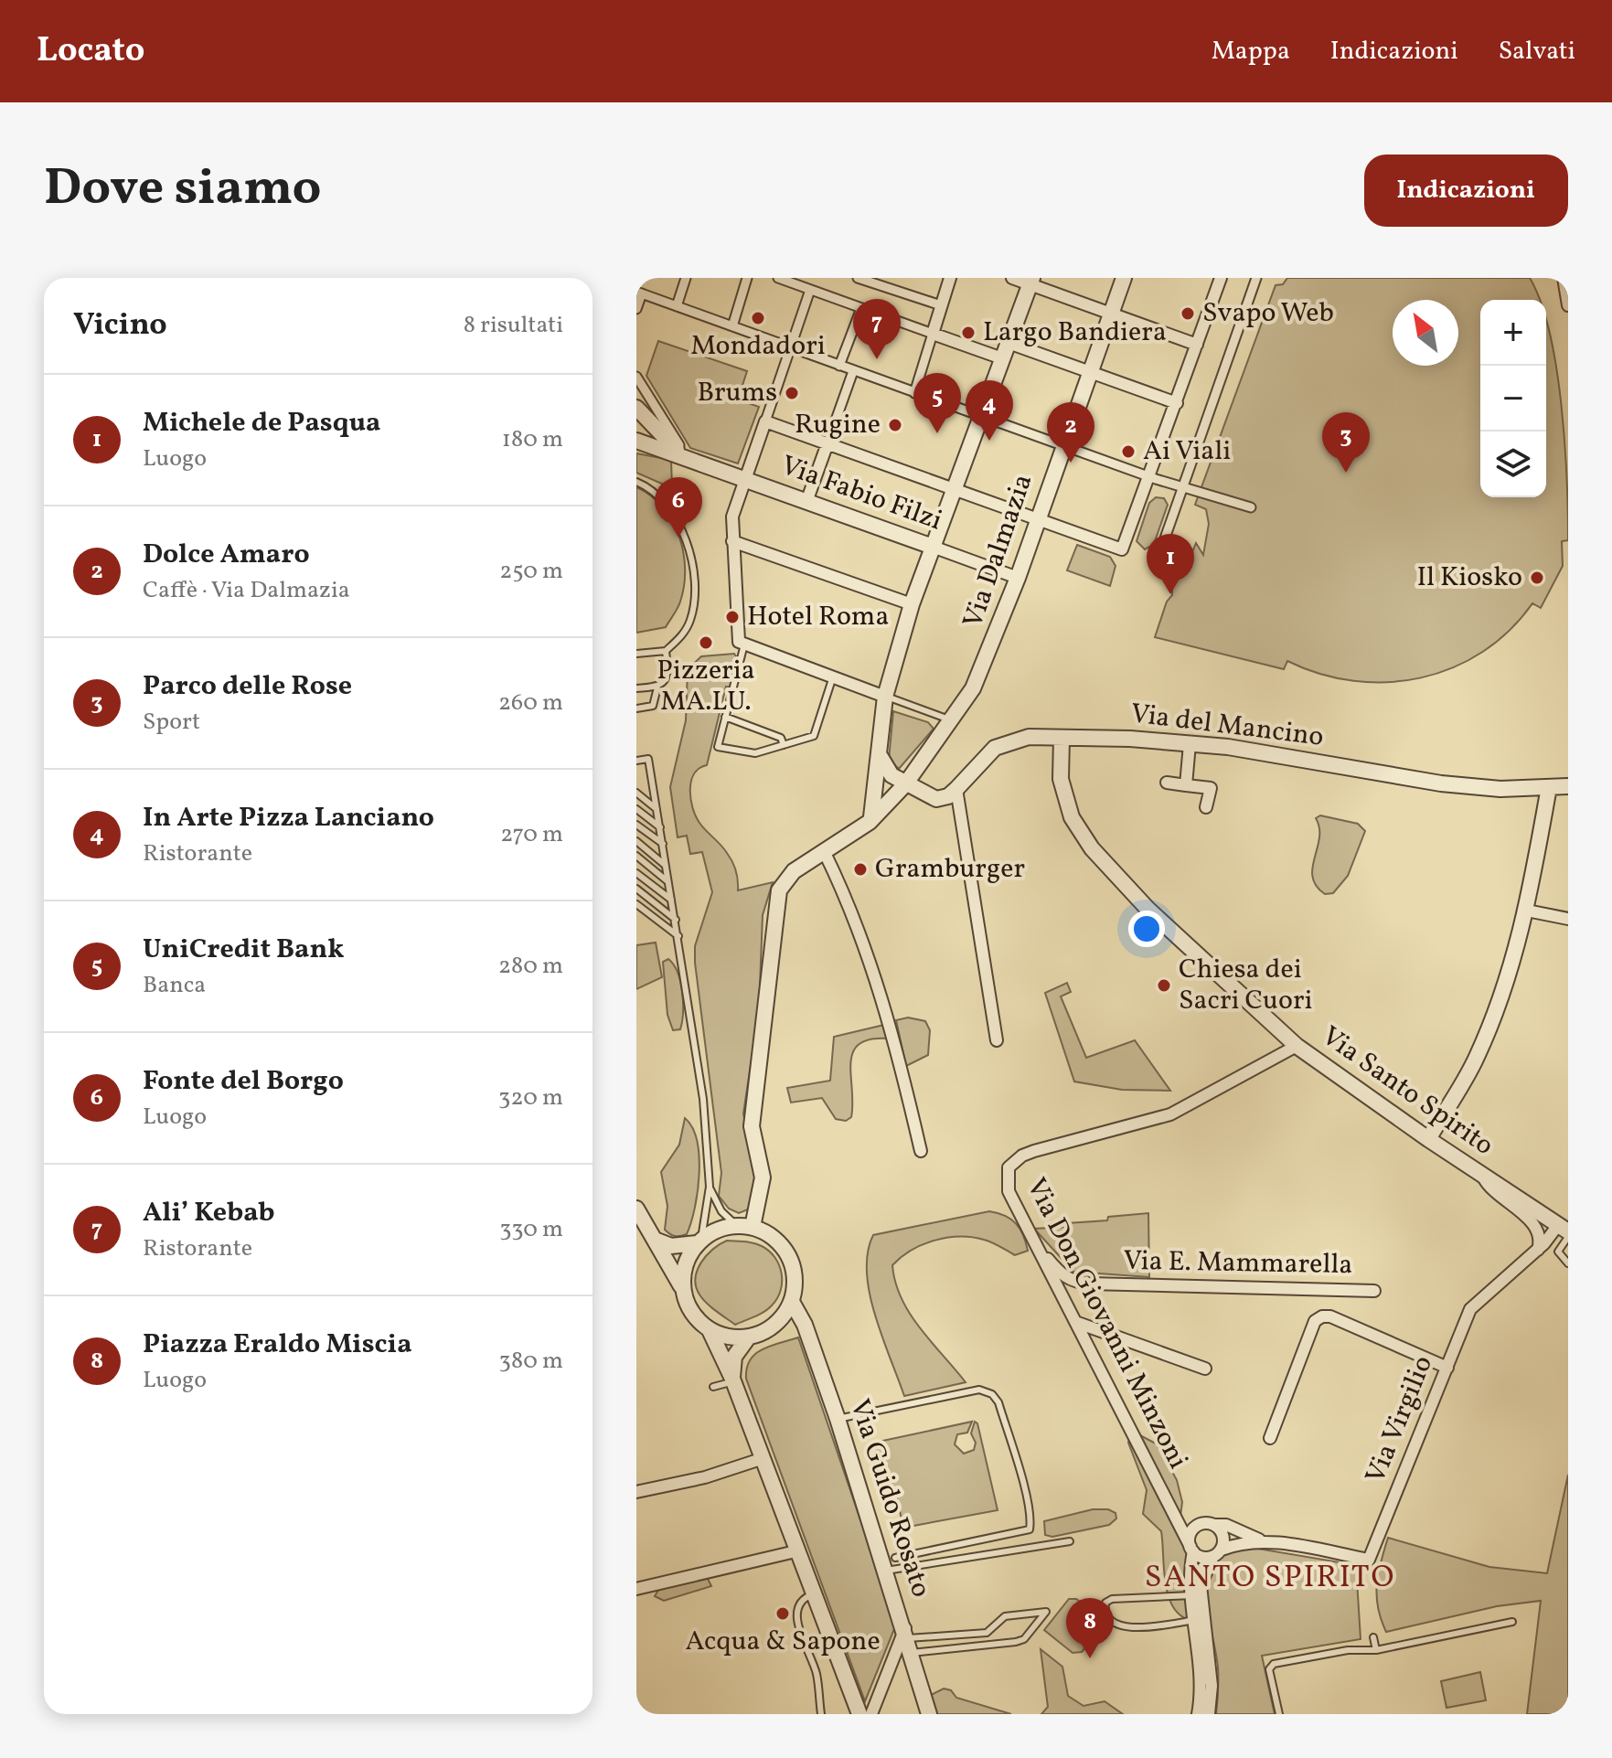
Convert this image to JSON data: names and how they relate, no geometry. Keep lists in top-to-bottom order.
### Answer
{
  "streets": {
    "street": [
      "Via Fabio Filzi",
      "Via Dalmazia",
      "Via del Mancino",
      "Via Santo Spirito",
      "Via E. Mammarella",
      "Via Don Giovanni Minzoni",
      "Via Virgilio",
      "Via Guido Rosato"
    ]
  },
  "crossings": [
    ["Via Fabio Filzi", "Via Dalmazia"],
    ["Via Dalmazia", "Via Guido Rosato"],
    ["Via del Mancino", "Via Santo Spirito"],
    ["Via Santo Spirito", "Via Don Giovanni Minzoni"],
    ["Via Santo Spirito", "Via Virgilio"],
    ["Via E. Mammarella", "Via Don Giovanni Minzoni"],
    ["Via Don Giovanni Minzoni", "Via Virgilio"]
  ],
  "districts": ["SANTO SPIRITO"],
  "places": [
    "Svapo Web",
    "Mondadori",
    "Largo Bandiera",
    "Brums",
    "Rugine",
    "Ai Viali",
    "Il Kiosko",
    "Hotel Roma",
    "Pizzeria MA.LU.",
    "Gramburger",
    "Chiesa dei Sacri Cuori",
    "Acqua & Sapone"
  ],
  "north": "top left",
  "page": {
    "header": "Locato",
    "nav": ["Mappa", "Indicazioni", "Salvati"],
    "title": "Dove siamo",
    "buttons": "Indicazioni",
    "heading": ["Vicino", "8 risultati"],
    "pins": [
      "7",
      "5",
      "4",
      "2",
      "3",
      "6",
      "1",
      "8"
    ],
    "map_buttons": ["+", "−"],
    "list": [
      {
        "mark": "1",
        "name": "Michele de Pasqua",
        "note": "Luogo",
        "value": "180 m"
      },
      {
        "mark": "2",
        "name": "Dolce Amaro",
        "note": "Caffè · Via Dalmazia",
        "value": "250 m"
      },
      {
        "mark": "3",
        "name": "Parco delle Rose",
        "note": "Sport",
        "value": "260 m"
      },
      {
        "mark": "4",
        "name": "In Arte Pizza Lanciano",
        "note": "Ristorante",
        "value": "270 m"
      },
      {
        "mark": "5",
        "name": "UniCredit Bank",
        "note": "Banca",
        "value": "280 m"
      },
      {
        "mark": "6",
        "name": "Fonte del Borgo",
        "note": "Luogo",
        "value": "320 m"
      },
      {
        "mark": "7",
        "name": "Ali’ Kebab",
        "note": "Ristorante",
        "value": "330 m"
      },
      {
        "mark": "8",
        "name": "Piazza Eraldo Miscia",
        "note": "Luogo",
        "value": "380 m"
      }
    ]
  }
}
